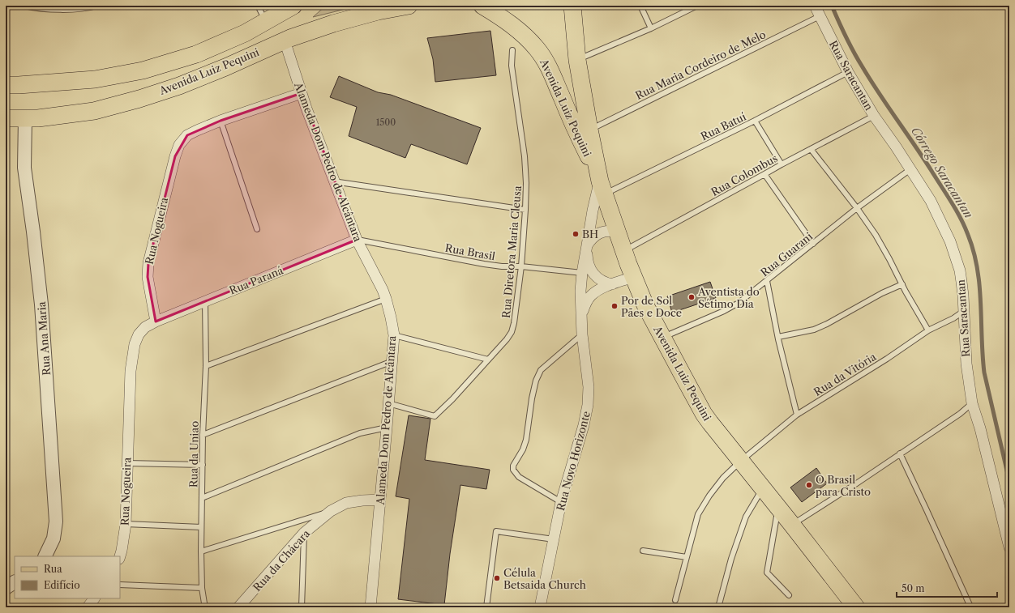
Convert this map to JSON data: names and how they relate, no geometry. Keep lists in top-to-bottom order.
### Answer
{
  "streets": {
    "main road": ["Avenida Luiz Pequini"],
    "street": [
      "Rua Saracantan",
      "Alameda Dom Pedro de Alcântara",
      "Rua Nogueira",
      "Rua Paraná",
      "Rua Ana Maria",
      "Rua Novo Horizonte",
      "Rua da Chácara"
    ],
    "lane": [
      "Rua Maria Cordeiro de Melo",
      "Rua Batuí",
      "Rua Colombus",
      "Rua Brasil",
      "Rua Diretora Maria Cleusa",
      "Rua Guarani",
      "Rua da Vitória",
      "Rua da Uniao"
    ]
  },
  "crossings": [
    ["Rua Maria Cordeiro de Melo", "Avenida Luiz Pequini"],
    ["Rua Maria Cordeiro de Melo", "Rua Saracantan"],
    ["Avenida Luiz Pequini", "Rua Batuí"],
    ["Avenida Luiz Pequini", "Alameda Dom Pedro de Alcântara"],
    ["Avenida Luiz Pequini", "Rua Colombus"],
    ["Avenida Luiz Pequini", "Rua Guarani"],
    ["Avenida Luiz Pequini", "Rua Ana Maria"],
    ["Avenida Luiz Pequini", "Rua da Vitória"],
    ["Avenida Luiz Pequini", "Rua Novo Horizonte"],
    ["Rua Saracantan", "Rua Batuí"],
    ["Rua Saracantan", "Rua Colombus"],
    ["Rua Saracantan", "Rua Guarani"],
    ["Rua Saracantan", "Rua da Vitória"],
    ["Rua Batuí", "Rua Novo Horizonte"],
    ["Alameda Dom Pedro de Alcântara", "Rua Nogueira"],
    ["Alameda Dom Pedro de Alcântara", "Rua Brasil"],
    ["Alameda Dom Pedro de Alcântara", "Rua Diretora Maria Cleusa"],
    ["Alameda Dom Pedro de Alcântara", "Rua Paraná"],
    ["Alameda Dom Pedro de Alcântara", "Rua da Chácara"],
    ["Rua Colombus", "Rua Novo Horizonte"],
    ["Rua Nogueira", "Rua Paraná"],
    ["Rua Brasil", "Rua Diretora Maria Cleusa"],
    ["Rua Brasil", "Rua Paraná"],
    ["Rua Brasil", "Rua Novo Horizonte"],
    ["Rua Paraná", "Rua da Uniao"]
  ],
  "water": ["Córrego Saracantan"],
  "places": [
    "BH",
    "Aventista do Sétimo Dia",
    "Por de Sol Pães e Doce",
    "O Brasil para Cristo",
    "Célula Betsaida Church"
  ],
  "house_numbers": ["1500"],
  "legend": ["Rua", "Edifício"],
  "scale_bar": "50 m"
}
